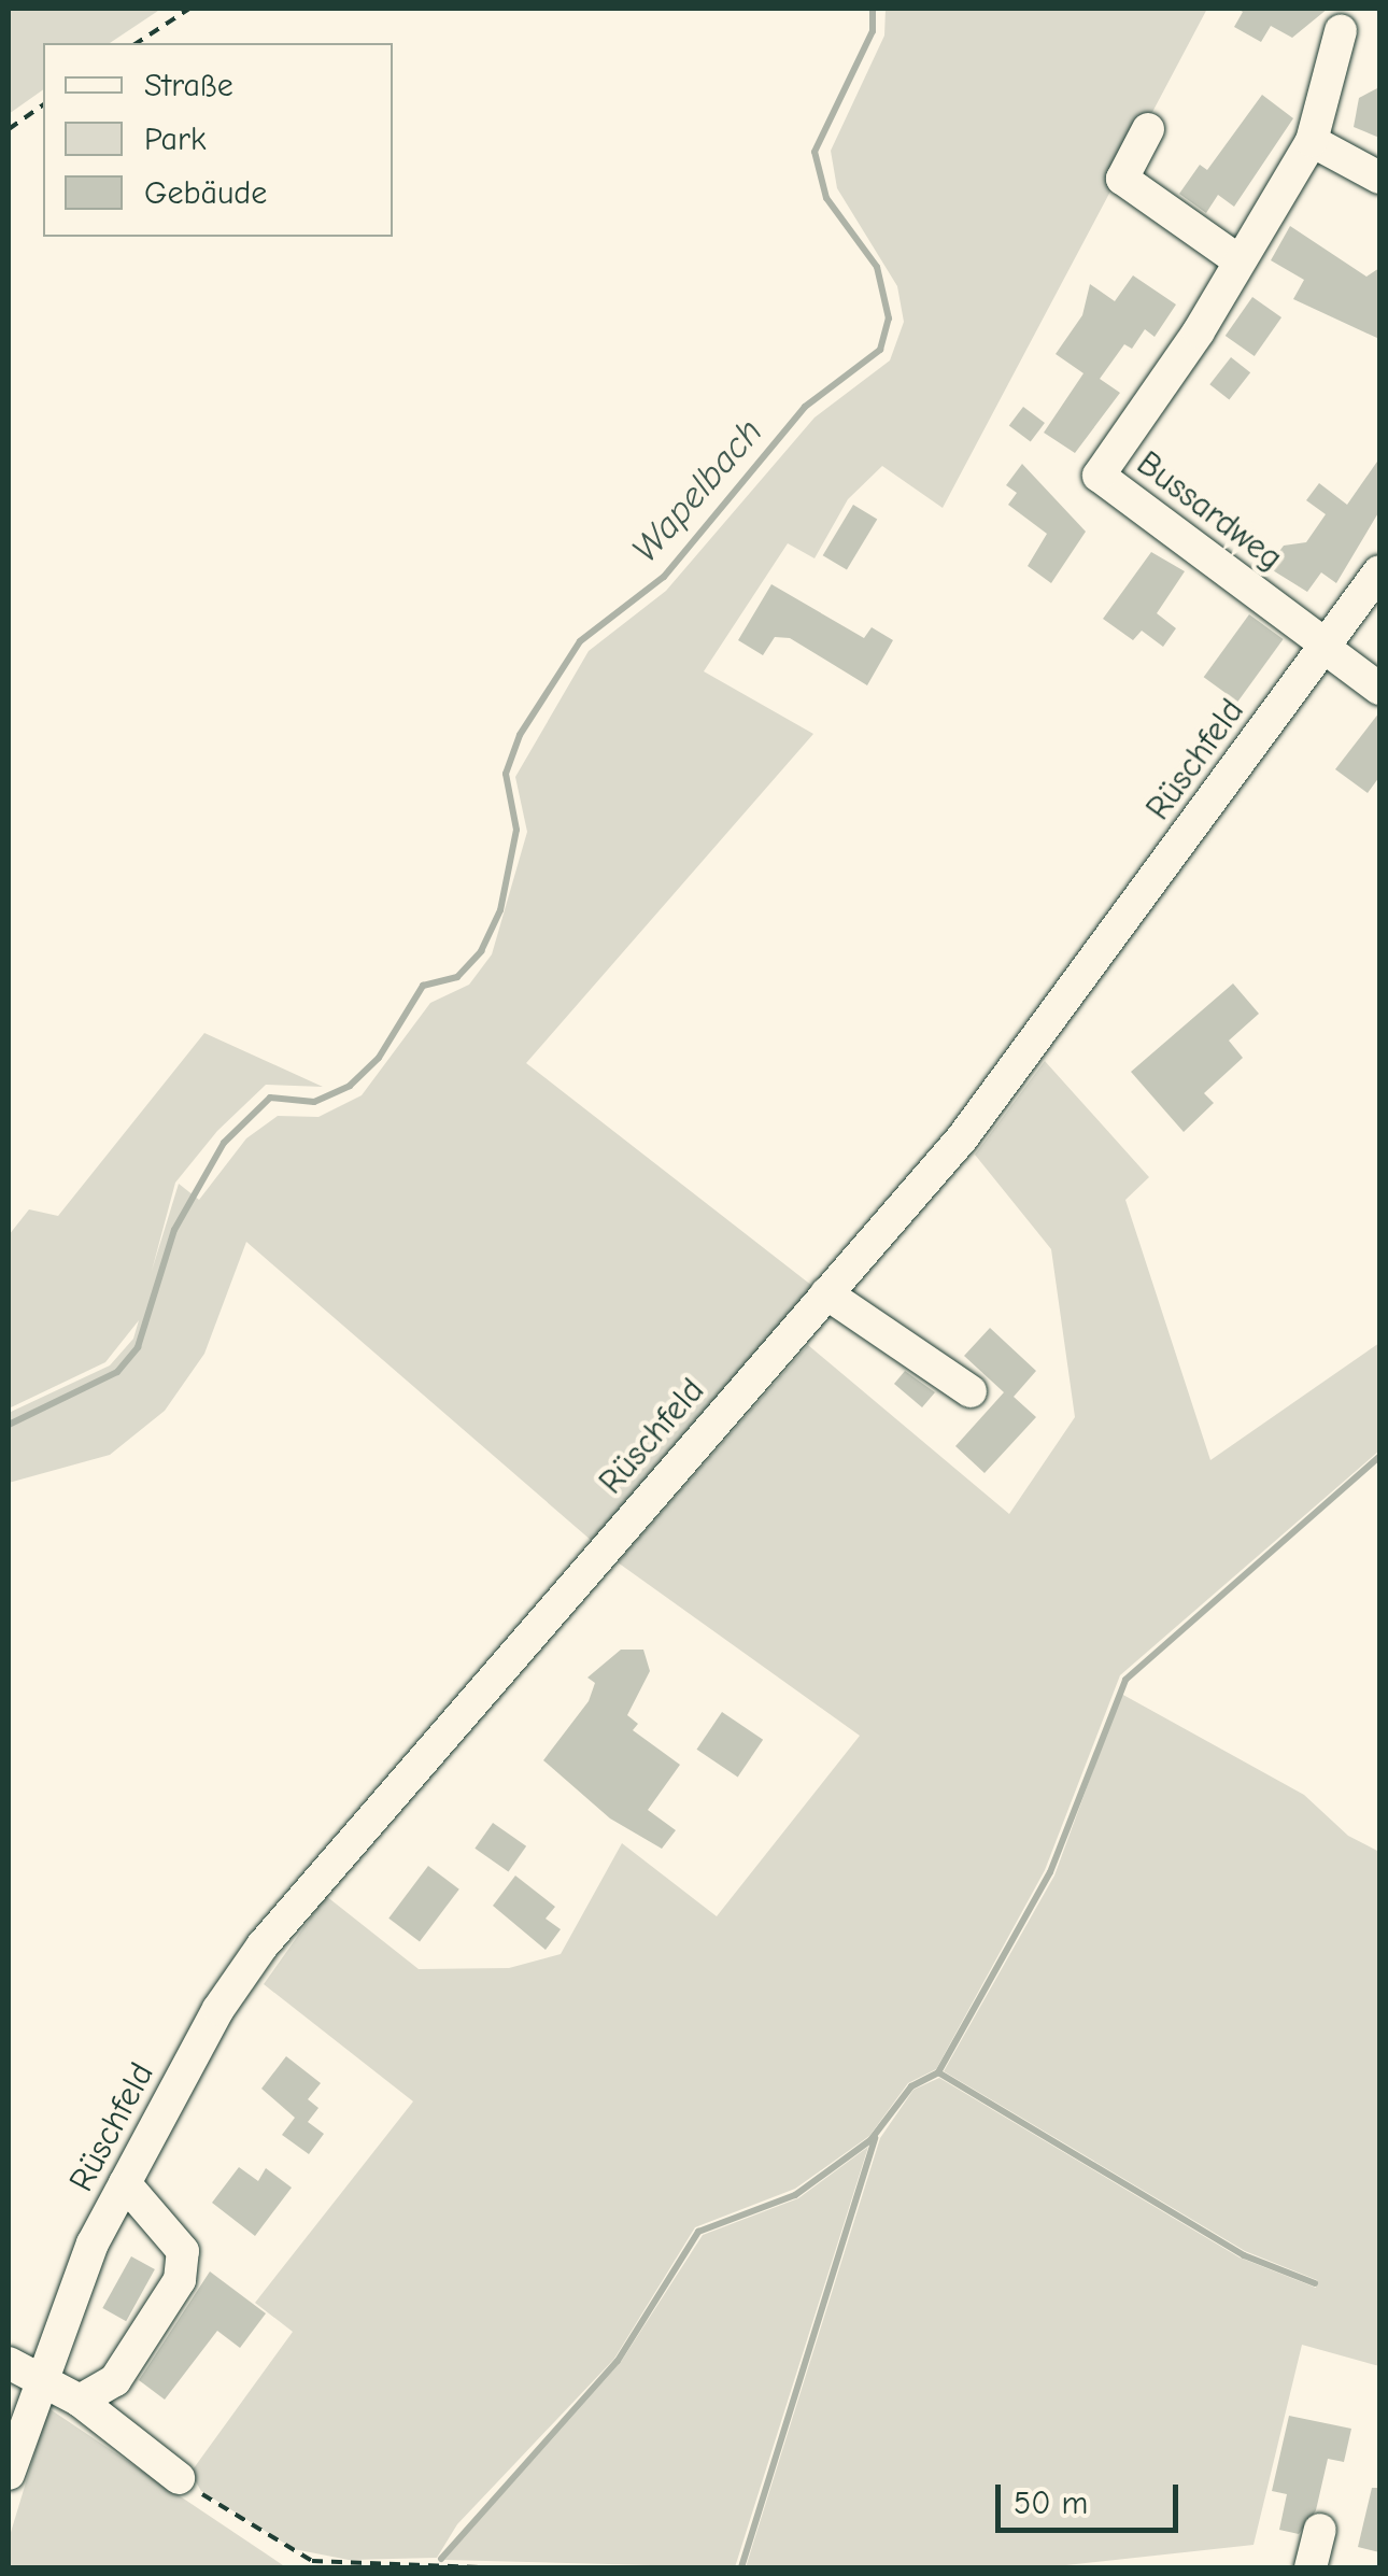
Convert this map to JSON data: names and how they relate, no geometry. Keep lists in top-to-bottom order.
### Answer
{
  "streets": {
    "street": ["Bussardweg", "Rüschfeld"]
  },
  "crossings": [
    ["Bussardweg", "Rüschfeld"]
  ],
  "water": ["Wapelbach"],
  "legend": ["Straße", "Park", "Gebäude"],
  "scale_bar": "50 m"
}
